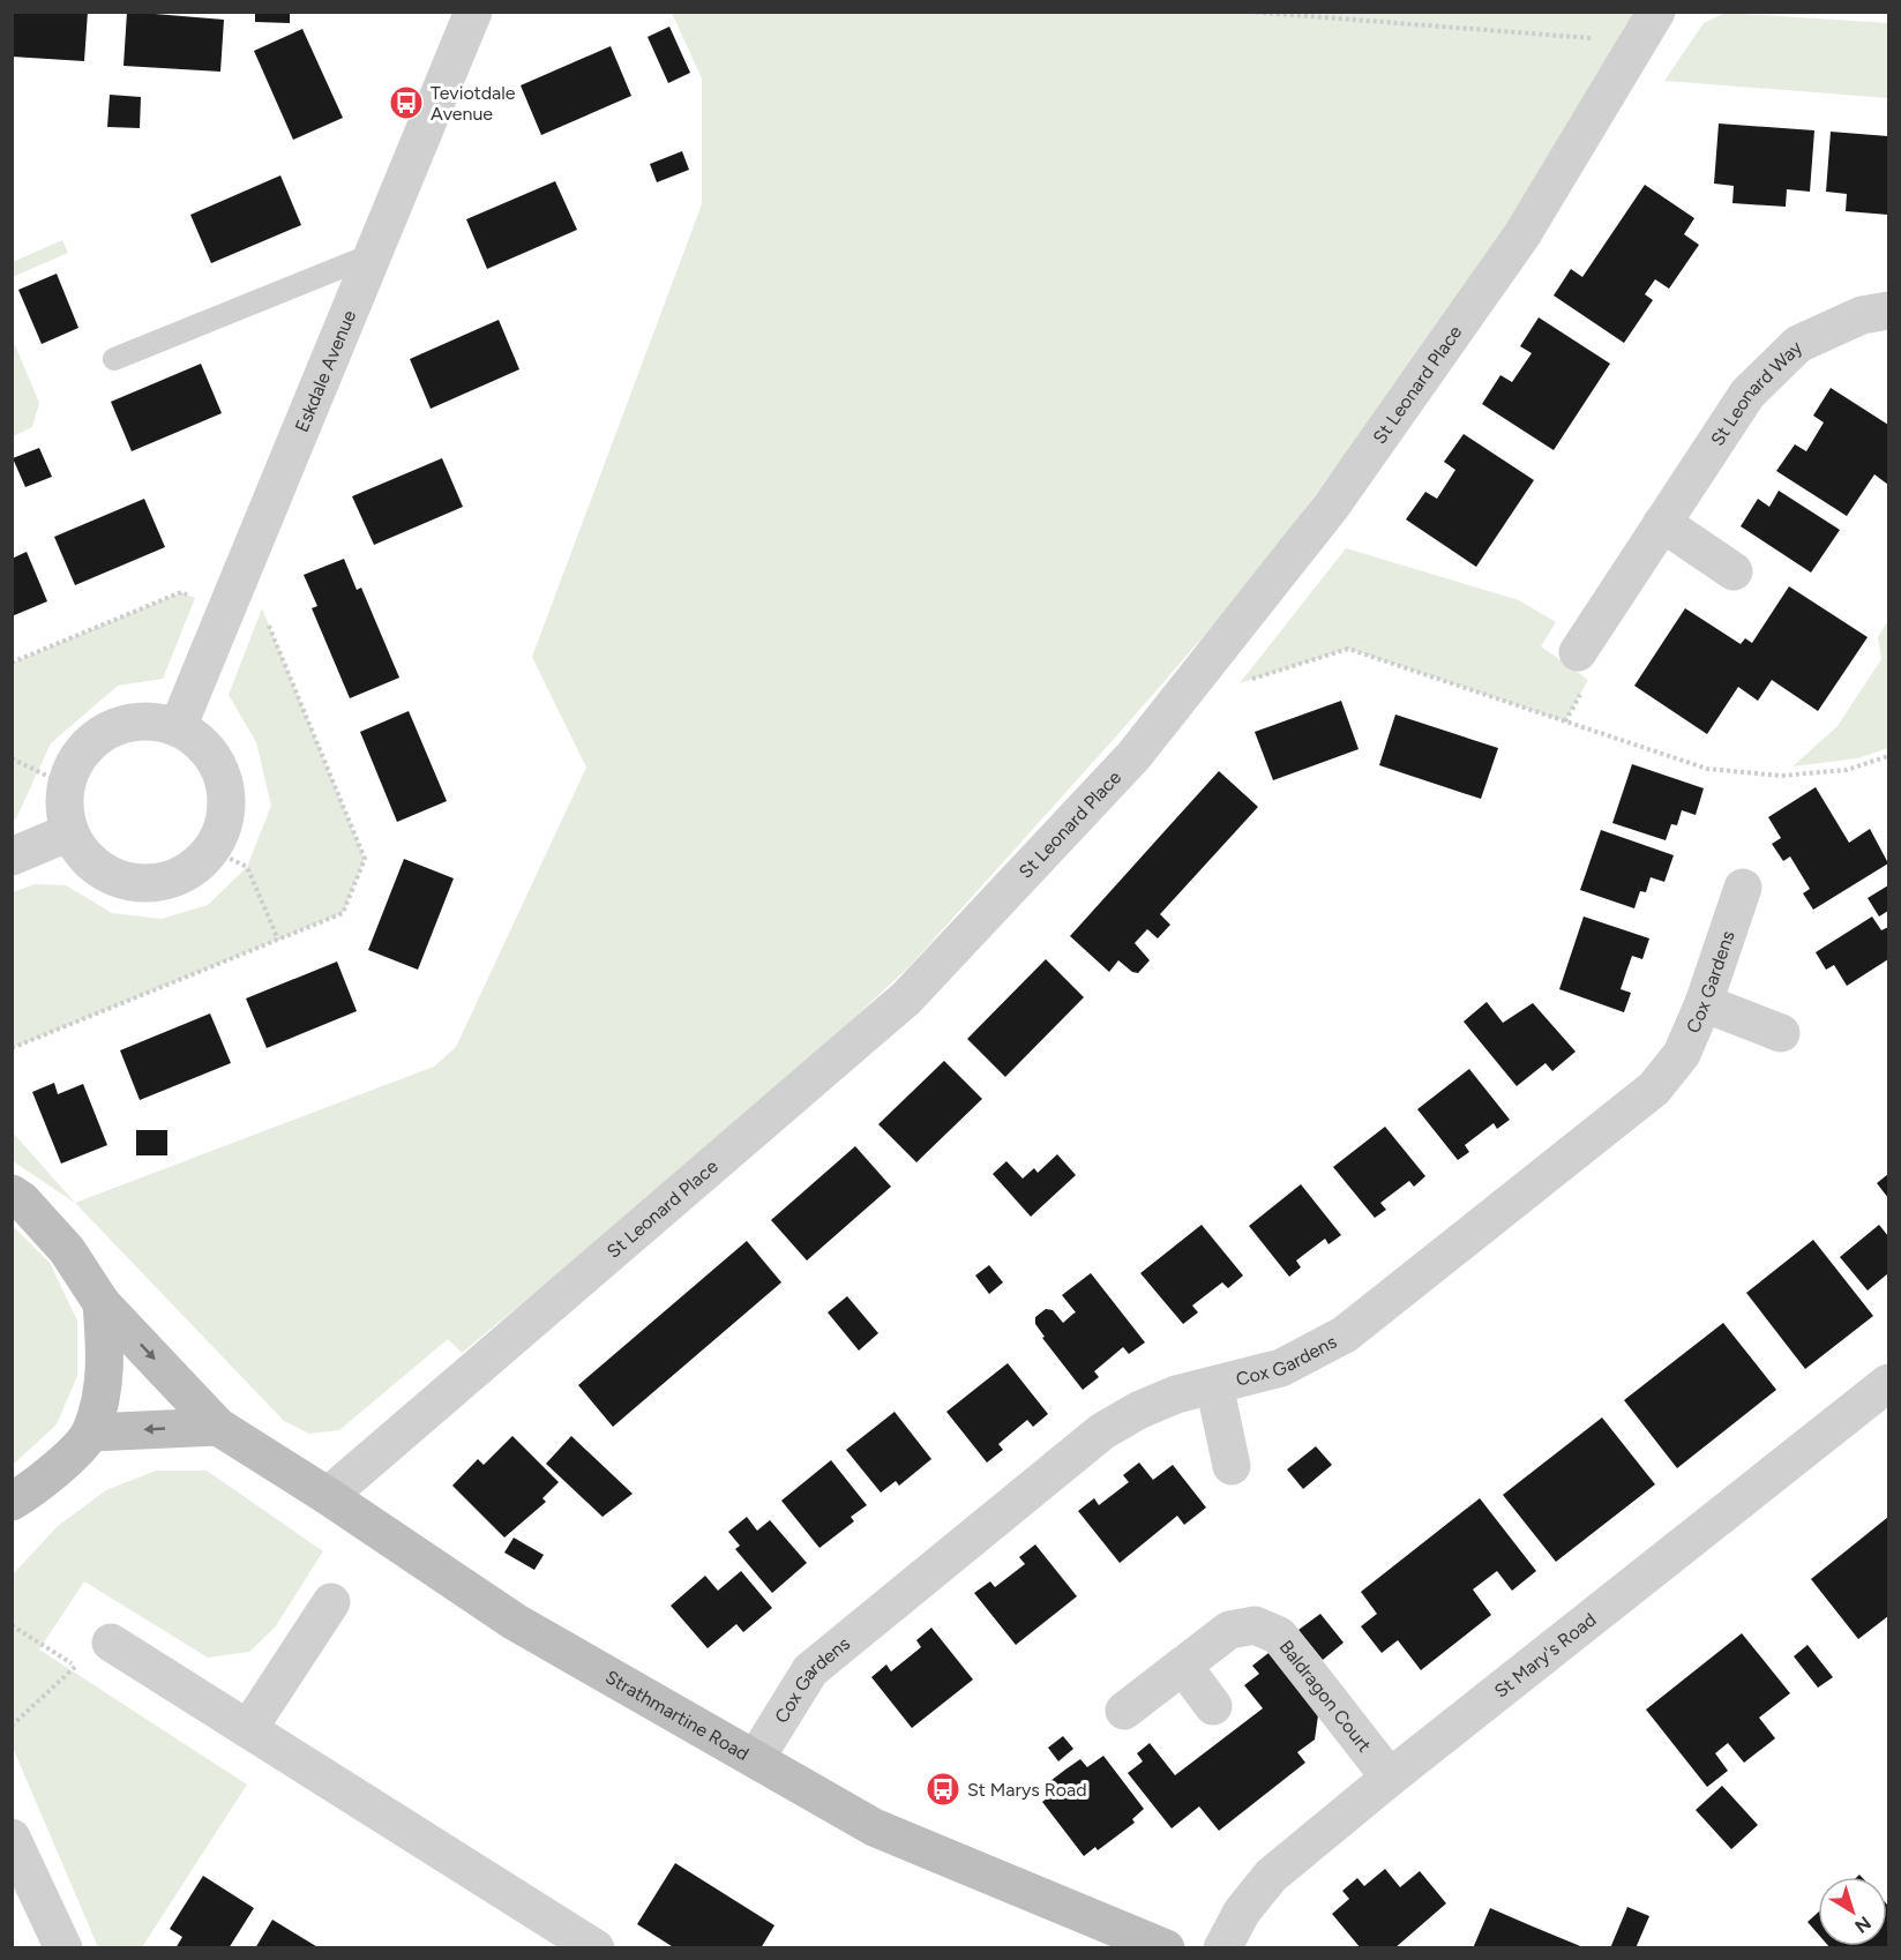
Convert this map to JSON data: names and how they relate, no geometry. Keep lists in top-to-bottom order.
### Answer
{
  "streets": {
    "street": [
      "Eskdale Avenue",
      "St Leonard Place",
      "St Leonard Way",
      "Cox Gardens",
      "St Mary's Road",
      "Baldragon Court",
      "Strathmartine Road"
    ]
  },
  "crossings": [
    ["St Leonard Place", "Strathmartine Road"],
    ["Cox Gardens", "Strathmartine Road"],
    ["St Mary's Road", "Baldragon Court"]
  ],
  "places": {
    "bus stop": ["Teviotdale Avenue", "St Marys Road"]
  },
  "north": "bottom right"
}
